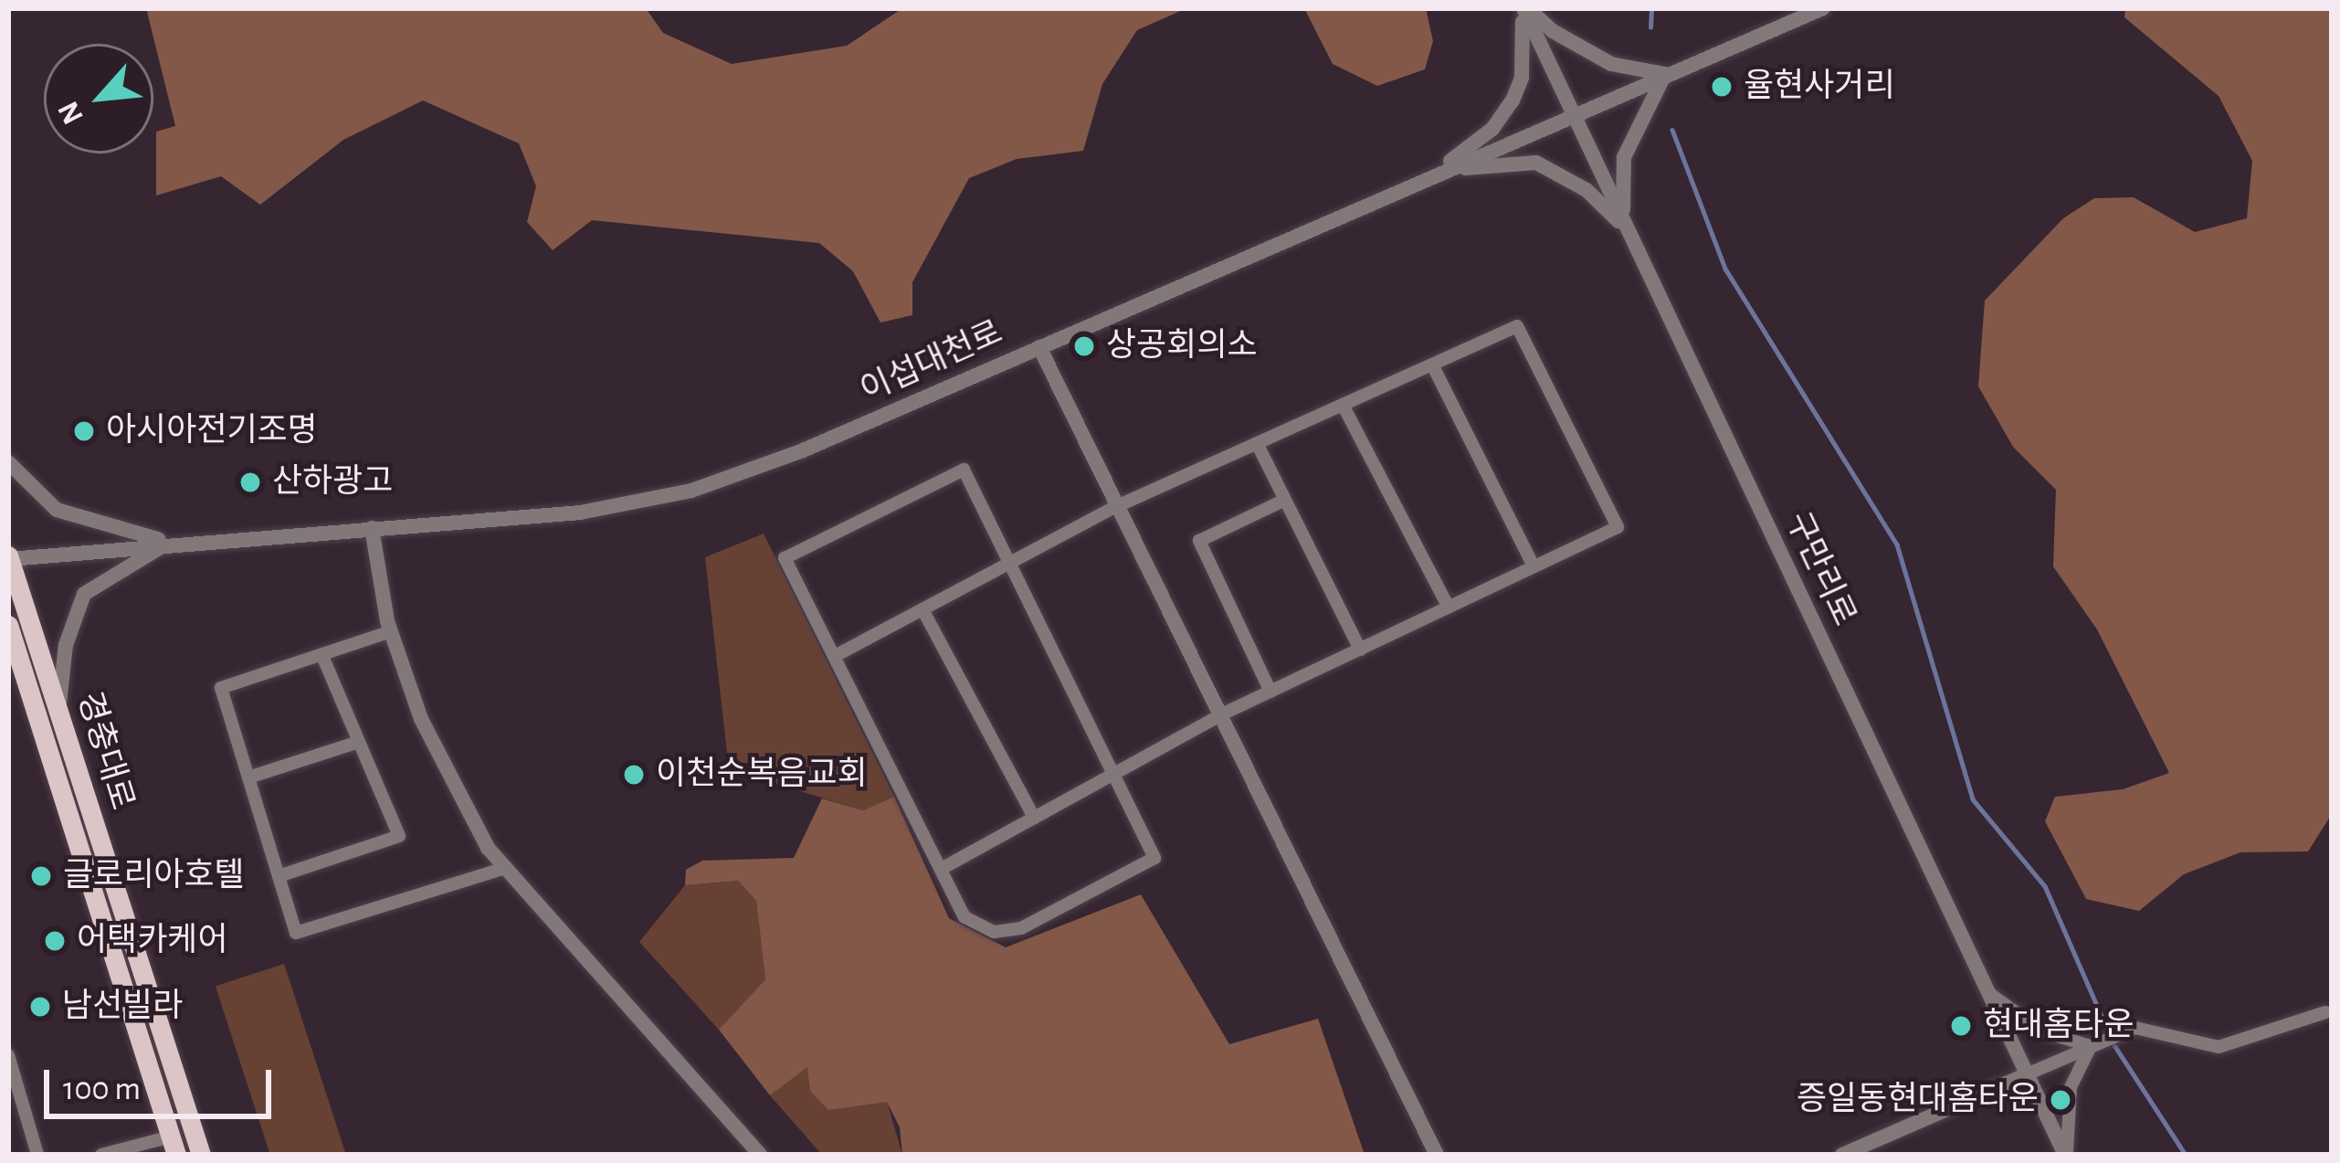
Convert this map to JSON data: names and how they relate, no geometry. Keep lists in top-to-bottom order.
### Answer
{
  "streets": {
    "main road": ["경충대로"],
    "street": ["이섭대천로", "구만리로"]
  },
  "crossings": [
    ["이섭대천로", "구만리로"],
    ["이섭대천로", "경충대로"]
  ],
  "places": [
    "율현사거리",
    "상공회의소",
    "아시아전기조명",
    "산하광고",
    "이천순복음교회",
    "글로리아호텔",
    "어택카케어",
    "남선빌라",
    "현대홈타운",
    "증일동현대홈타운"
  ],
  "scale_bar": "100 m",
  "north": "bottom left"
}
